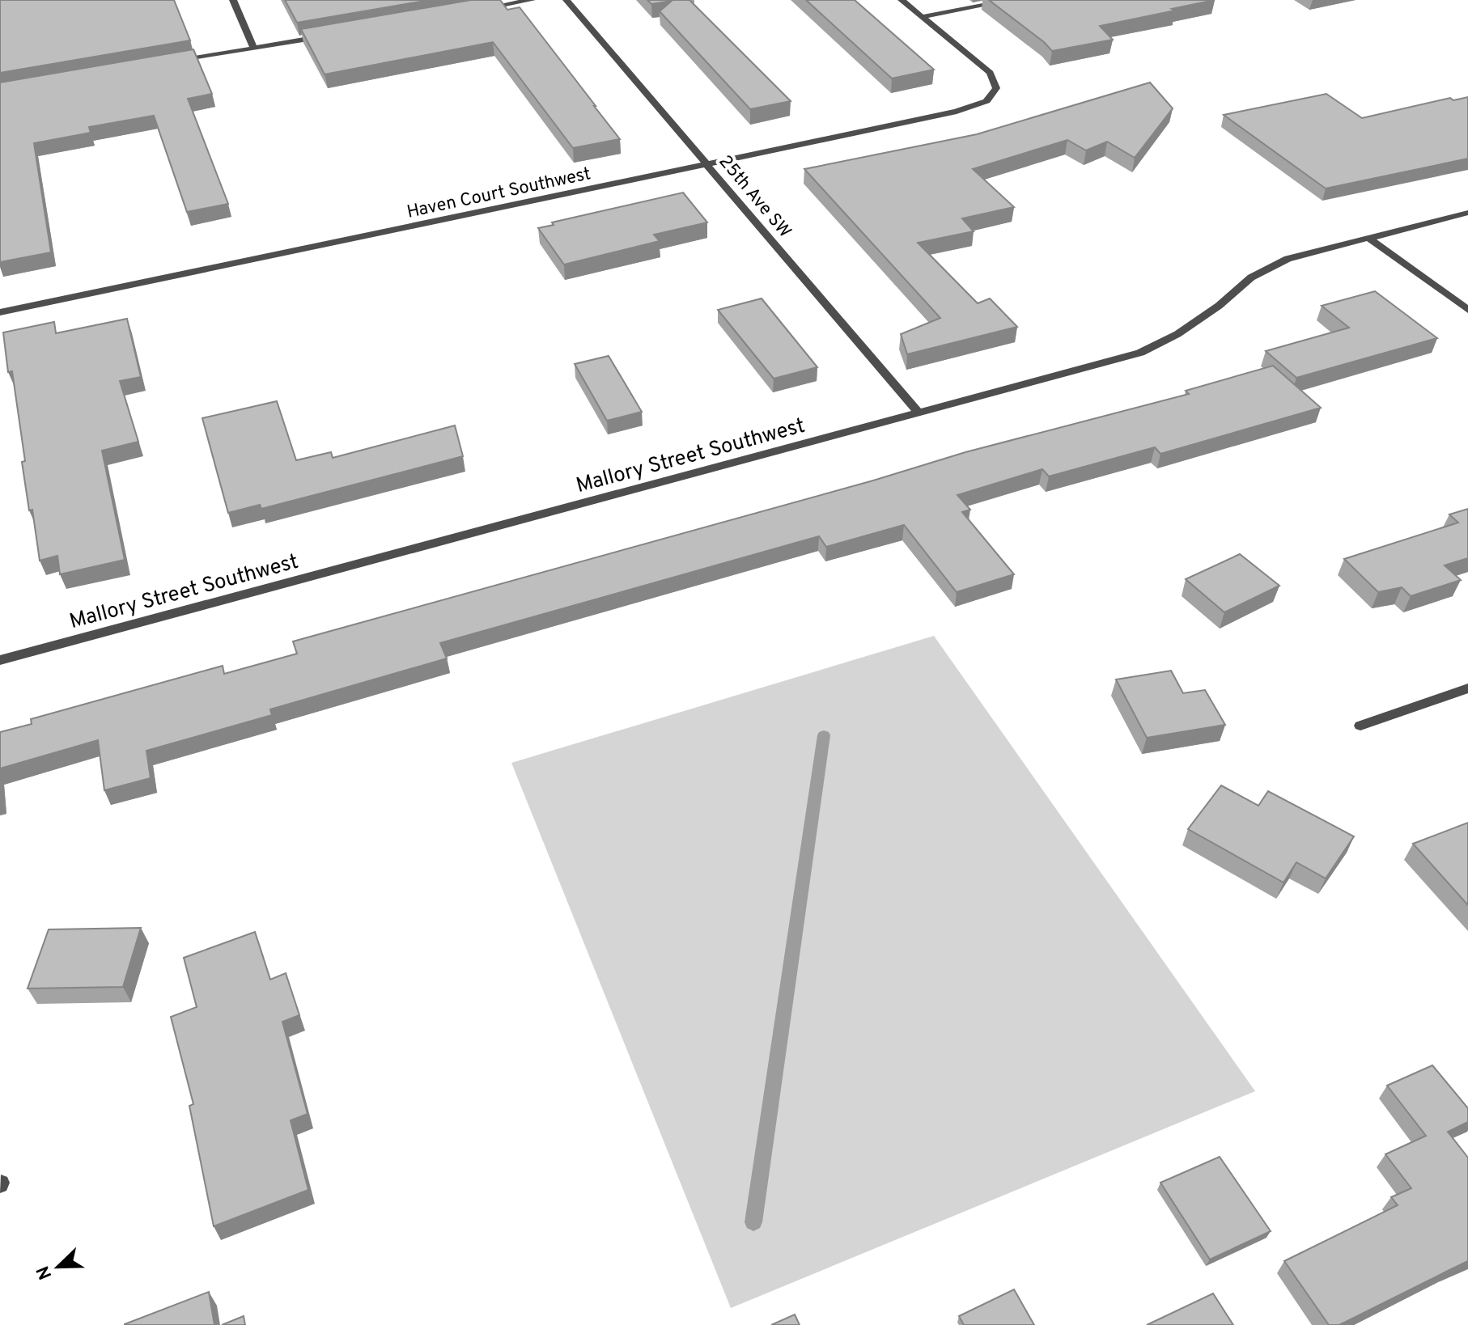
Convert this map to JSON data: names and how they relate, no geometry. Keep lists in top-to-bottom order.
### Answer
{
  "streets": {
    "street": ["Haven Court Southwest", "25th Ave SW", "Mallory Street Southwest"]
  },
  "crossings": [
    ["Haven Court Southwest", "25th Ave SW"],
    ["25th Ave SW", "Mallory Street Southwest"]
  ],
  "north": "bottom left"
}
